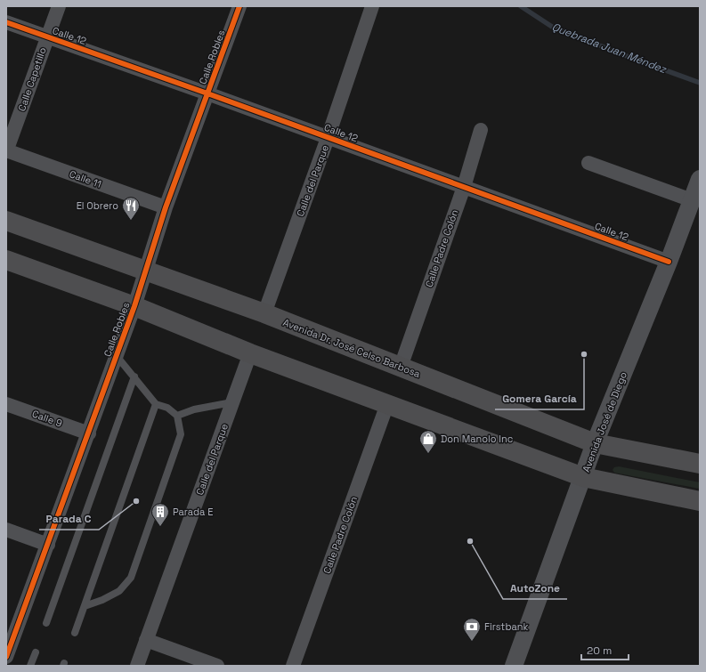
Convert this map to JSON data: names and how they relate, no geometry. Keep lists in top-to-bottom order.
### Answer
{
  "streets": {
    "main road": ["Avenida Dr. José Celso Barbosa"],
    "street": [
      "Calle 12",
      "Calle Robles",
      "Calle Capetillo",
      "Calle 11",
      "Calle del Parque",
      "Calle Padre Colón",
      "Calle 9",
      "Avenida José de Diego"
    ]
  },
  "crossings": [
    ["Calle 12", "Calle Robles"],
    ["Calle 12", "Calle Capetillo"],
    ["Calle 12", "Calle del Parque"],
    ["Calle 12", "Calle Padre Colón"],
    ["Calle 12", "Avenida José de Diego"],
    ["Calle Robles", "Calle 11"],
    ["Calle Robles", "Avenida Dr. José Celso Barbosa"],
    ["Calle Robles", "Calle 9"],
    ["Calle Capetillo", "Calle 11"],
    ["Calle del Parque", "Avenida Dr. José Celso Barbosa"],
    ["Calle Padre Colón", "Avenida Dr. José Celso Barbosa"],
    ["Avenida Dr. José Celso Barbosa", "Avenida José de Diego"]
  ],
  "water": ["Quebrada Juan Méndez"],
  "places": {
    "restaurant": ["El Obrero"],
    "other": ["Gomera García", "Parada C", "AutoZone"],
    "shop": ["Don Manolo Inc"],
    "building": ["Parada E"],
    "bank": ["Firstbank"]
  },
  "scale_bar": "20 m"
}
